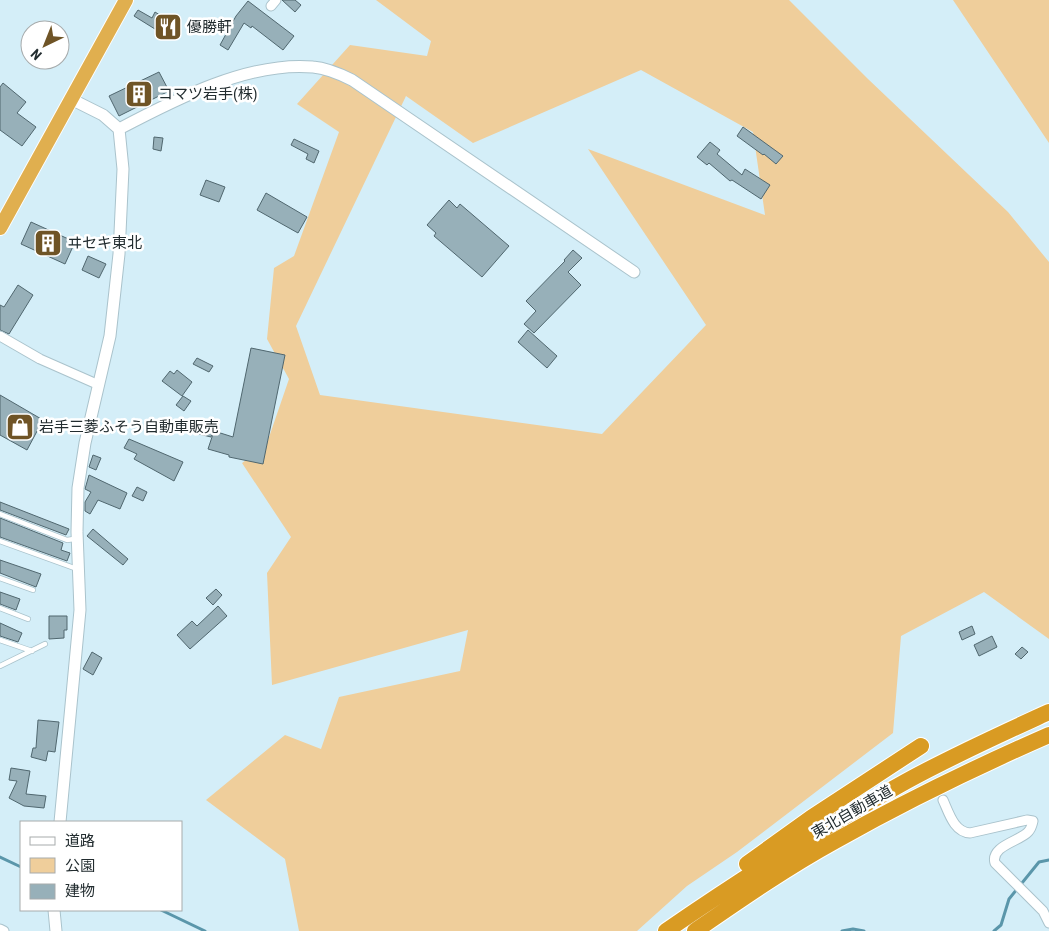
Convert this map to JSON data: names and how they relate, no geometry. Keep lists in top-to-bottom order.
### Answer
{
  "streets": {
    "highway": ["東北自動車道"]
  },
  "places": {
    "restaurant": ["優勝軒"],
    "building": ["コマツ岩手(株)", "ヰセキ東北"],
    "shop": ["岩手三菱ふそう自動車販売"]
  },
  "legend": ["道路", "公園", "建物"],
  "north": "bottom left"
}
